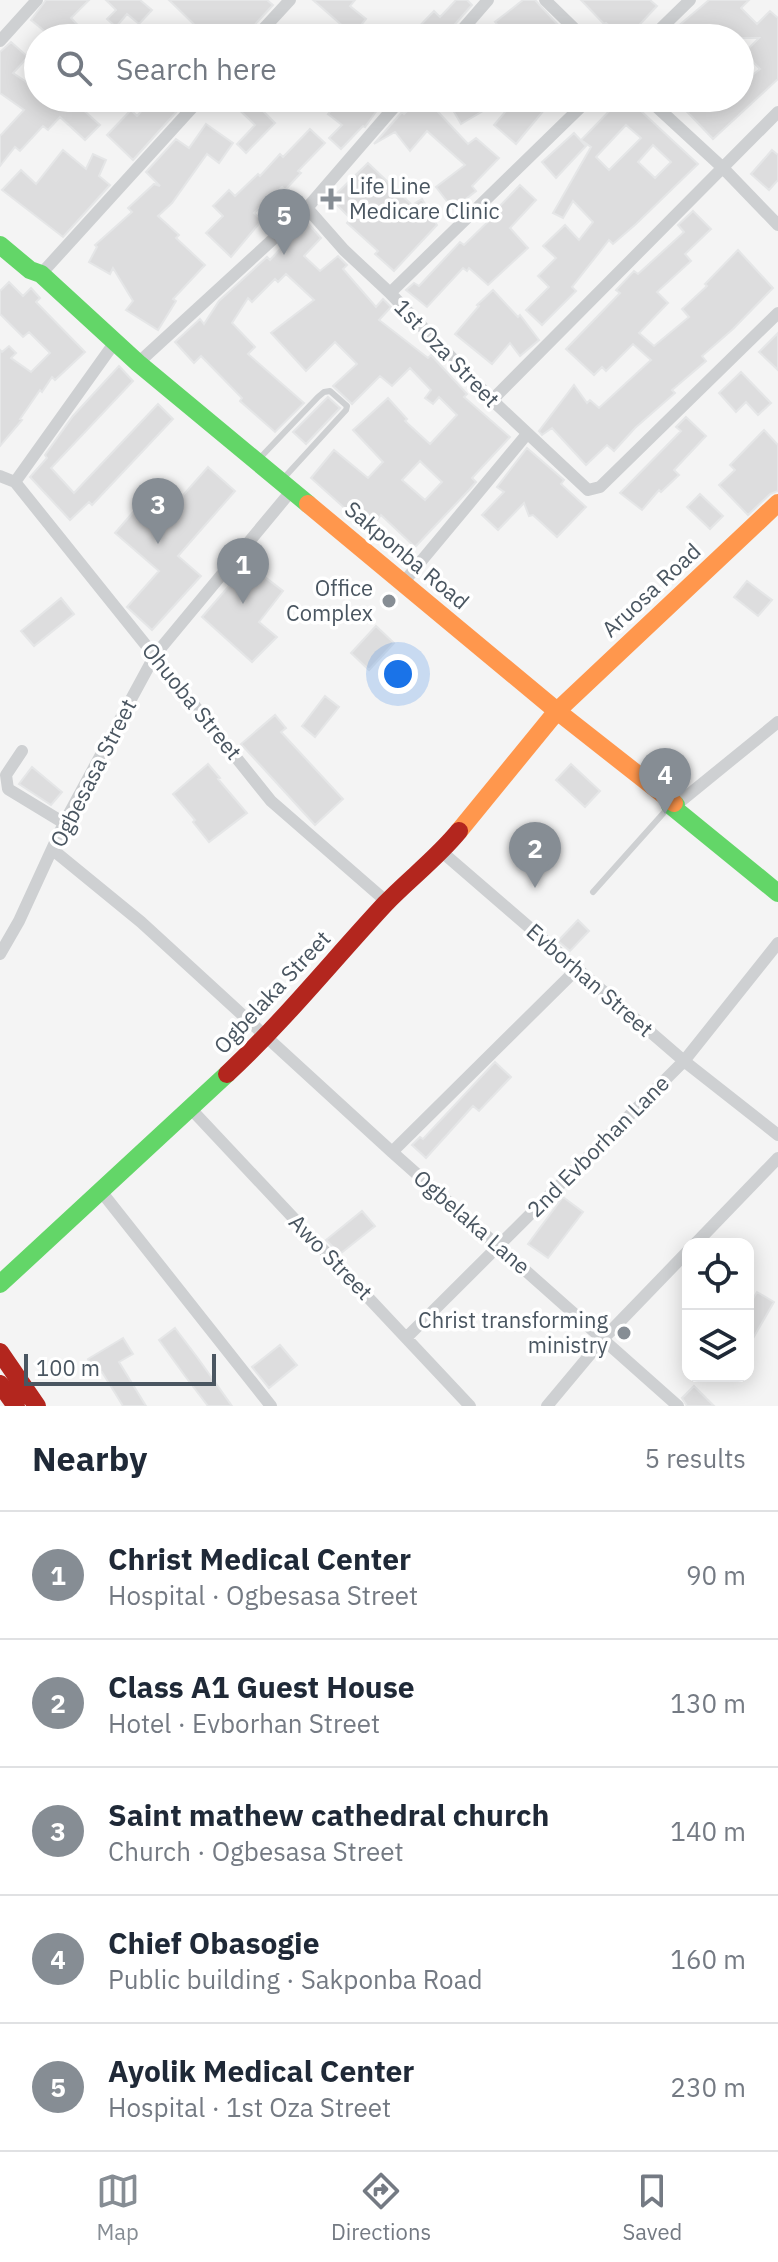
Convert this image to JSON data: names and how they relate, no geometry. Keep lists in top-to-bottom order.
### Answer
{
  "streets": {
    "main road": ["Sakponba Road", "Aruosa Road", "Ogbelaka Street"],
    "street": [
      "1st Oza Street",
      "Ohuoba Street",
      "Ogbesasa Street",
      "Evborhan Street",
      "2nd Evborhan Lane",
      "Ogbelaka Lane",
      "Awo Street"
    ]
  },
  "crossings": [
    ["Sakponba Road", "Aruosa Road"],
    ["Sakponba Road", "Ogbesasa Street"],
    ["Sakponba Road", "Ogbelaka Street"],
    ["Aruosa Road", "Ogbelaka Street"],
    ["Ohuoba Street", "Ogbesasa Street"],
    ["Ohuoba Street", "Ogbelaka Street"],
    ["Ogbesasa Street", "Ogbelaka Lane"],
    ["Evborhan Street", "Ogbelaka Street"],
    ["Evborhan Street", "2nd Evborhan Lane"],
    ["Ogbelaka Street", "Ogbelaka Lane"],
    ["Ogbelaka Street", "Awo Street"],
    ["2nd Evborhan Lane", "Ogbelaka Lane"],
    ["2nd Evborhan Lane", "Awo Street"]
  ],
  "places": {
    "health": ["Life Line Medicare Clinic"],
    "other": ["Office Complex", "Christ transforming ministry"]
  },
  "scale_bar": "100 m",
  "page": {
    "search": "Search here",
    "pins": [
      "5",
      "3",
      "1",
      "4",
      "2"
    ],
    "scale": "100 m",
    "heading": ["Nearby", "5 results"],
    "list": [
      {
        "mark": "1",
        "name": "Christ Medical Center",
        "note": "Hospital · Ogbesasa Street",
        "value": "90 m"
      },
      {
        "mark": "2",
        "name": "Class A1 Guest House",
        "note": "Hotel · Evborhan Street",
        "value": "130 m"
      },
      {
        "mark": "3",
        "name": "Saint mathew cathedral church",
        "note": "Church · Ogbesasa Street",
        "value": "140 m"
      },
      {
        "mark": "4",
        "name": "Chief Obasogie",
        "note": "Public building · Sakponba Road",
        "value": "160 m"
      },
      {
        "mark": "5",
        "name": "Ayolik Medical Center",
        "note": "Hospital · 1st Oza Street",
        "value": "230 m"
      }
    ],
    "nav": ["Map", "Directions", "Saved"]
  }
}
